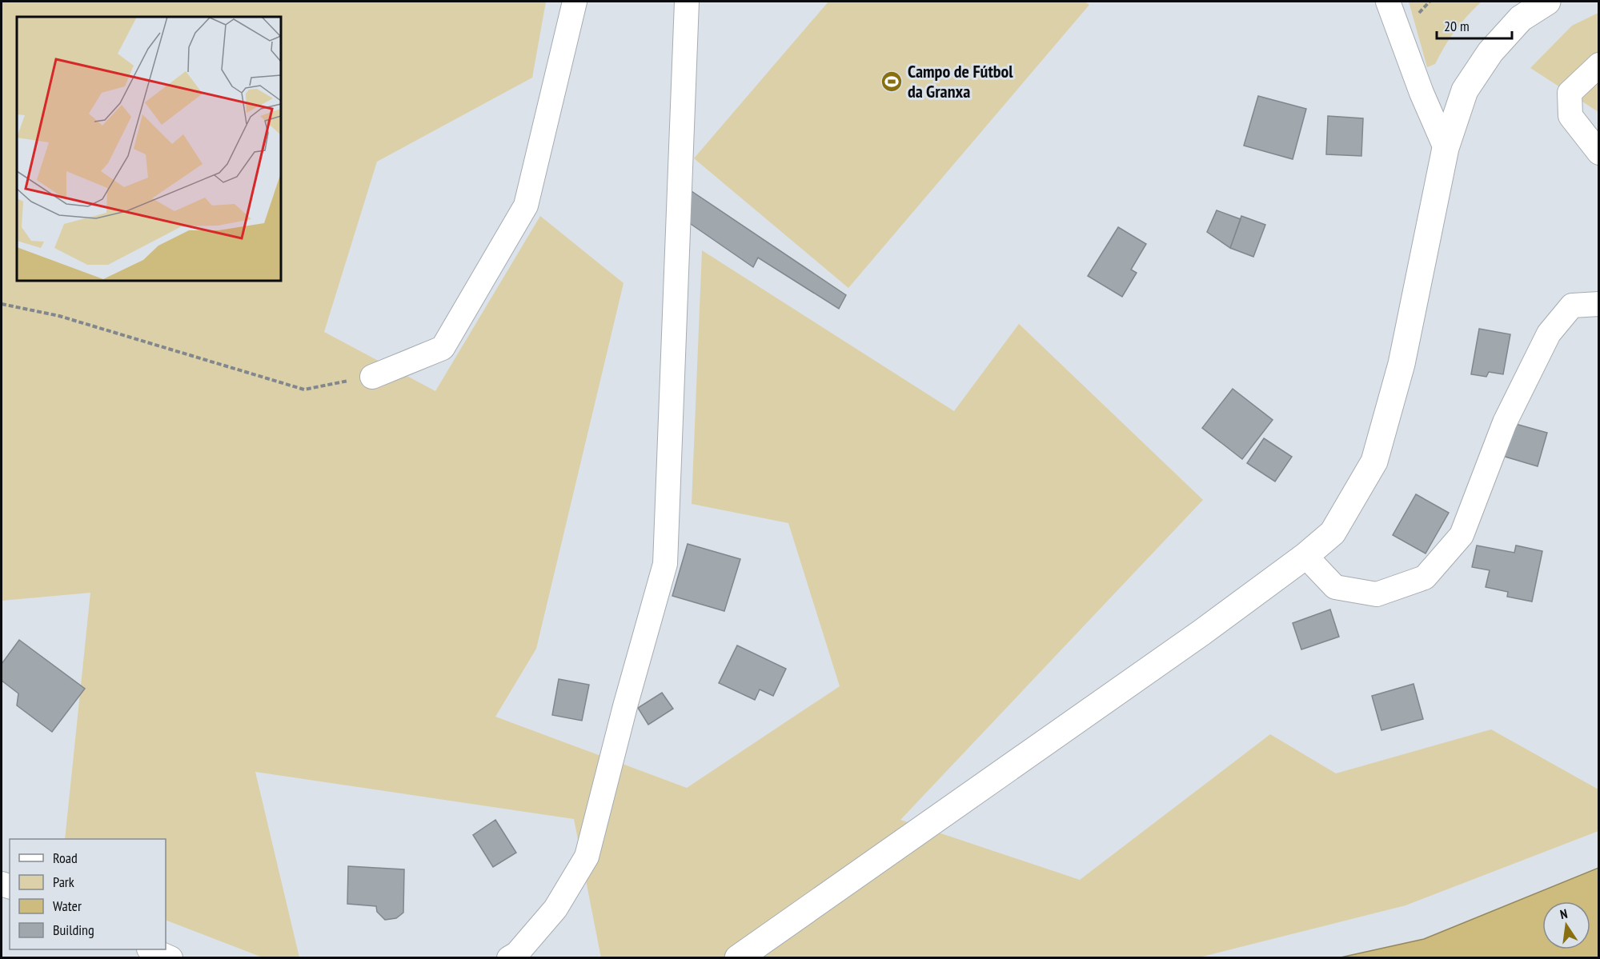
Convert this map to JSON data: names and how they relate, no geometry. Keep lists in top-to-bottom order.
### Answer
{
  "places": {
    "sports": ["Campo de Fútbol da Granxa"]
  },
  "legend": [
    "Road",
    "Park",
    "Water",
    "Building"
  ],
  "scale_bar": "20 m",
  "north": "top"
}
